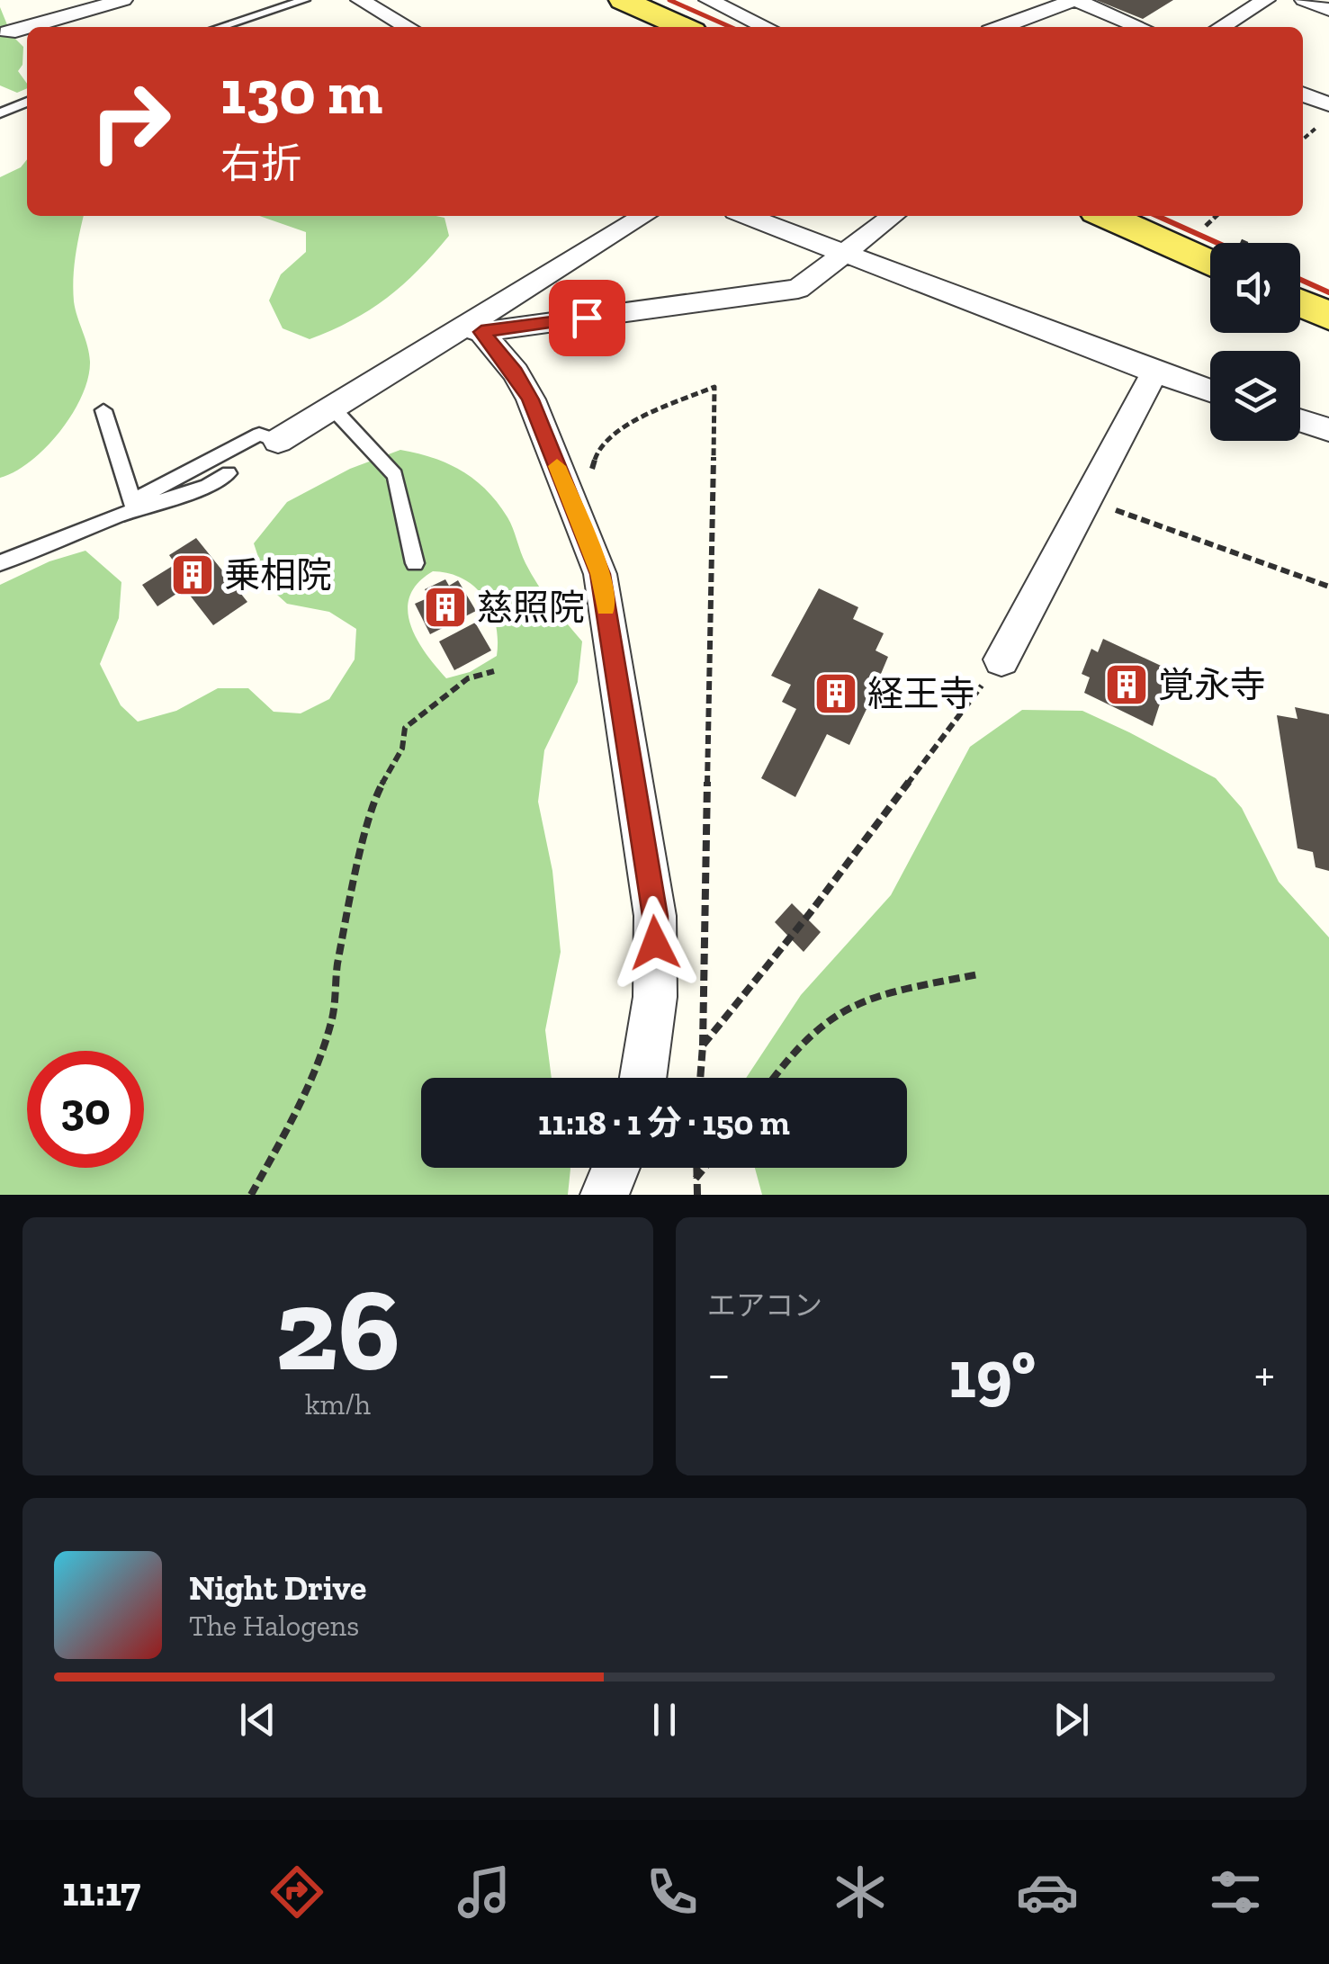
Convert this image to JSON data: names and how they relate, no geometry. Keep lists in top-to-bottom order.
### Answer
{
  "places": {
    "building": [
      "乗相院",
      "慈照院",
      "覚永寺",
      "経王寺"
    ]
  },
  "page": {
    "turn": ["130 m", "右折"],
    "limit": "30",
    "trip": "11:18 · 1 分 · 150 m",
    "tile": [
      ["26", "km/h"],
      "エアコン"
    ],
    "heat": ["−", "19°", "+"],
    "song": ["Night Drive", "The Halogens"],
    "tabs": "11:17"
  }
}
